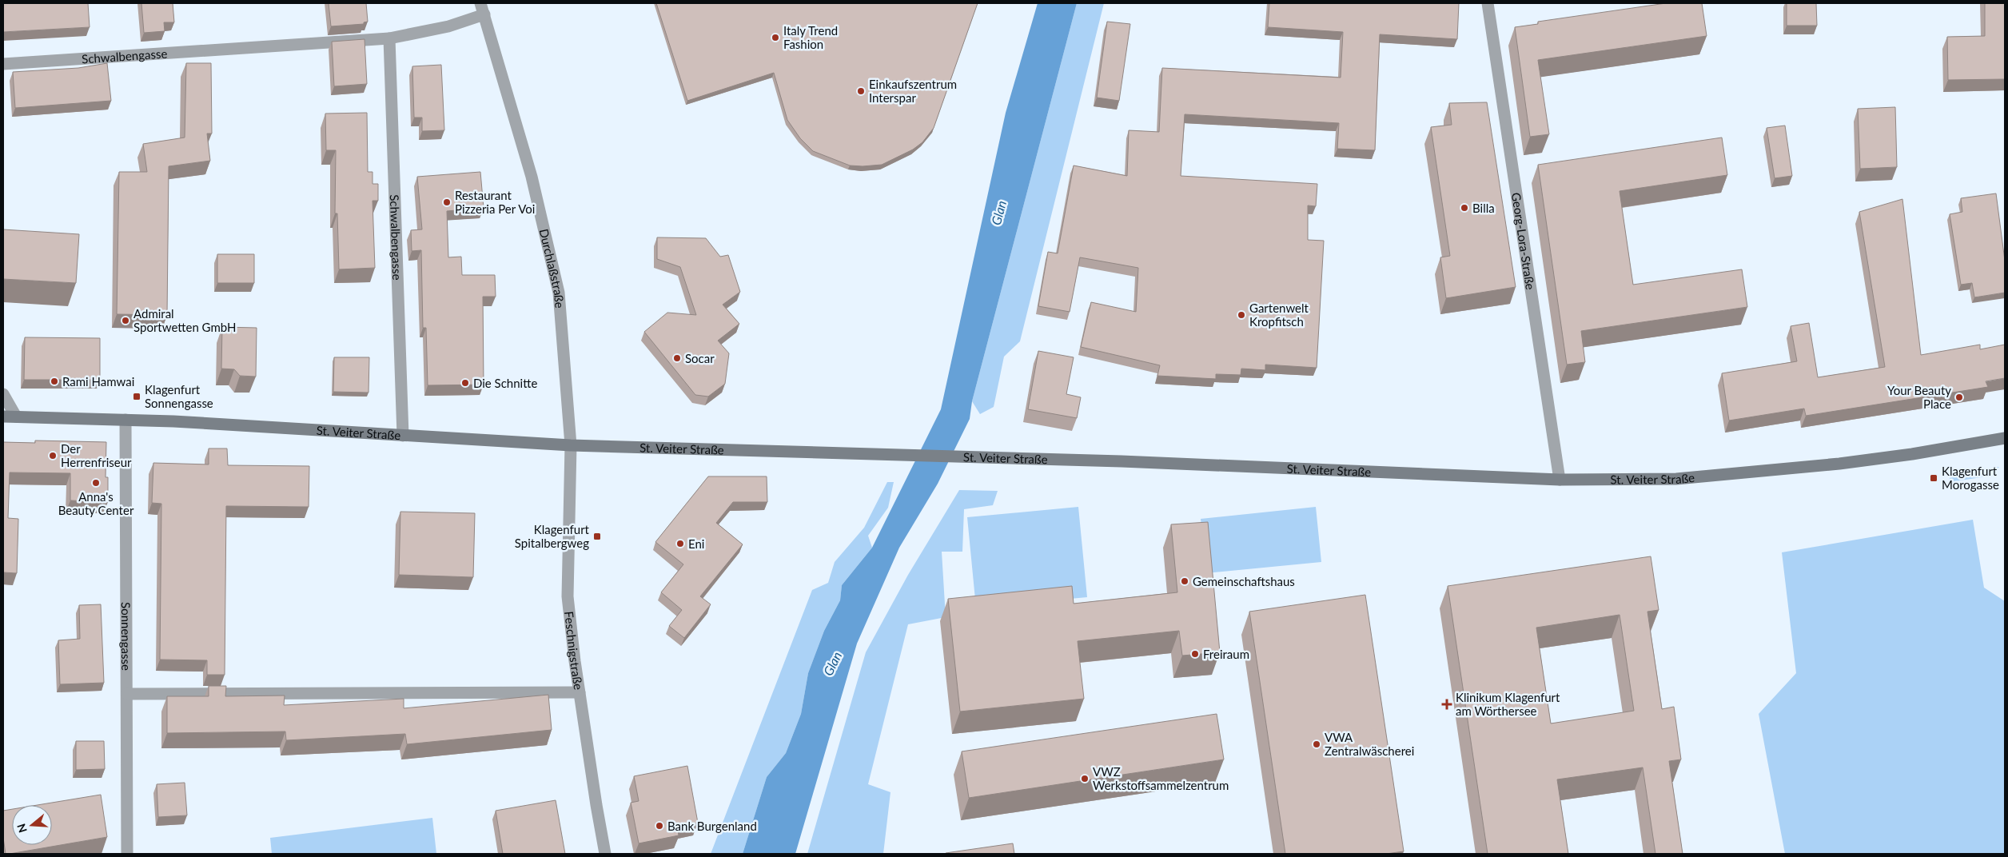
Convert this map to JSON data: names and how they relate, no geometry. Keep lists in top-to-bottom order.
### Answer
{
  "streets": {
    "main road": ["St. Veiter Straße"],
    "street": [
      "Schwalbengasse",
      "Georg-Lora-Straße",
      "Durchlaßstraße",
      "Sonnengasse",
      "Feschnigstraße"
    ]
  },
  "crossings": [
    ["Schwalbengasse", "Durchlaßstraße"],
    ["Schwalbengasse", "St. Veiter Straße"],
    ["Georg-Lora-Straße", "St. Veiter Straße"],
    ["Durchlaßstraße", "St. Veiter Straße"],
    ["Durchlaßstraße", "Feschnigstraße"],
    ["St. Veiter Straße", "Sonnengasse"],
    ["St. Veiter Straße", "Feschnigstraße"]
  ],
  "water": ["Glan"],
  "places": {
    "other": [
      "Italy Trend Fashion",
      "Einkaufszentrum Interspar",
      "Restaurant Pizzeria Per Voi",
      "Billa",
      "Gartenwelt Kropfitsch",
      "Admiral Sportwetten GmbH",
      "Socar",
      "Rami Hamwai",
      "Die Schnitte",
      "Your Beauty Place",
      "Der Herrenfriseur",
      "Anna's Beauty Center",
      "Eni",
      "Gemeinschaftshaus",
      "Freiraum",
      "VWA Zentralwäscherei",
      "VWZ Werkstoffsammelzentrum",
      "Bank Burgenland"
    ],
    "transit": ["Klagenfurt Sonnengasse", "Klagenfurt Morogasse", "Klagenfurt Spitalbergweg"],
    "health": ["Klinikum Klagenfurt am Wörthersee"]
  },
  "north": "left"
}
